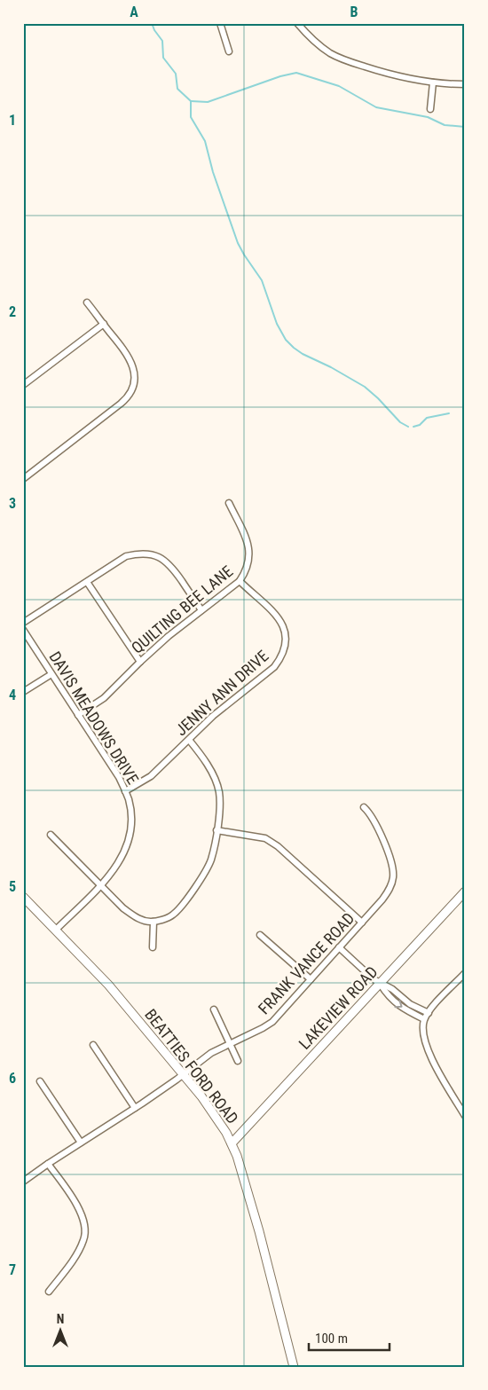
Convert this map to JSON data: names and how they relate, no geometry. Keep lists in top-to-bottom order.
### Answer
{
  "streets": {
    "main road": ["LAKEVIEW ROAD", "BEATTIES FORD ROAD"],
    "street": [
      "QUILTING BEE LANE",
      "JENNY ANN DRIVE",
      "DAVIS MEADOWS DRIVE",
      "FRANK VANCE ROAD"
    ]
  },
  "crossings": [
    ["QUILTING BEE LANE", "JENNY ANN DRIVE"],
    ["QUILTING BEE LANE", "DAVIS MEADOWS DRIVE"],
    ["JENNY ANN DRIVE", "DAVIS MEADOWS DRIVE"],
    ["DAVIS MEADOWS DRIVE", "BEATTIES FORD ROAD"],
    ["FRANK VANCE ROAD", "BEATTIES FORD ROAD"],
    ["LAKEVIEW ROAD", "BEATTIES FORD ROAD"]
  ],
  "scale_bar": "100 m",
  "north": "top",
  "grid": {
    "columns": ["A", "B"],
    "rows": [
      "1",
      "2",
      "3",
      "4",
      "5",
      "6",
      "7"
    ]
  }
}
